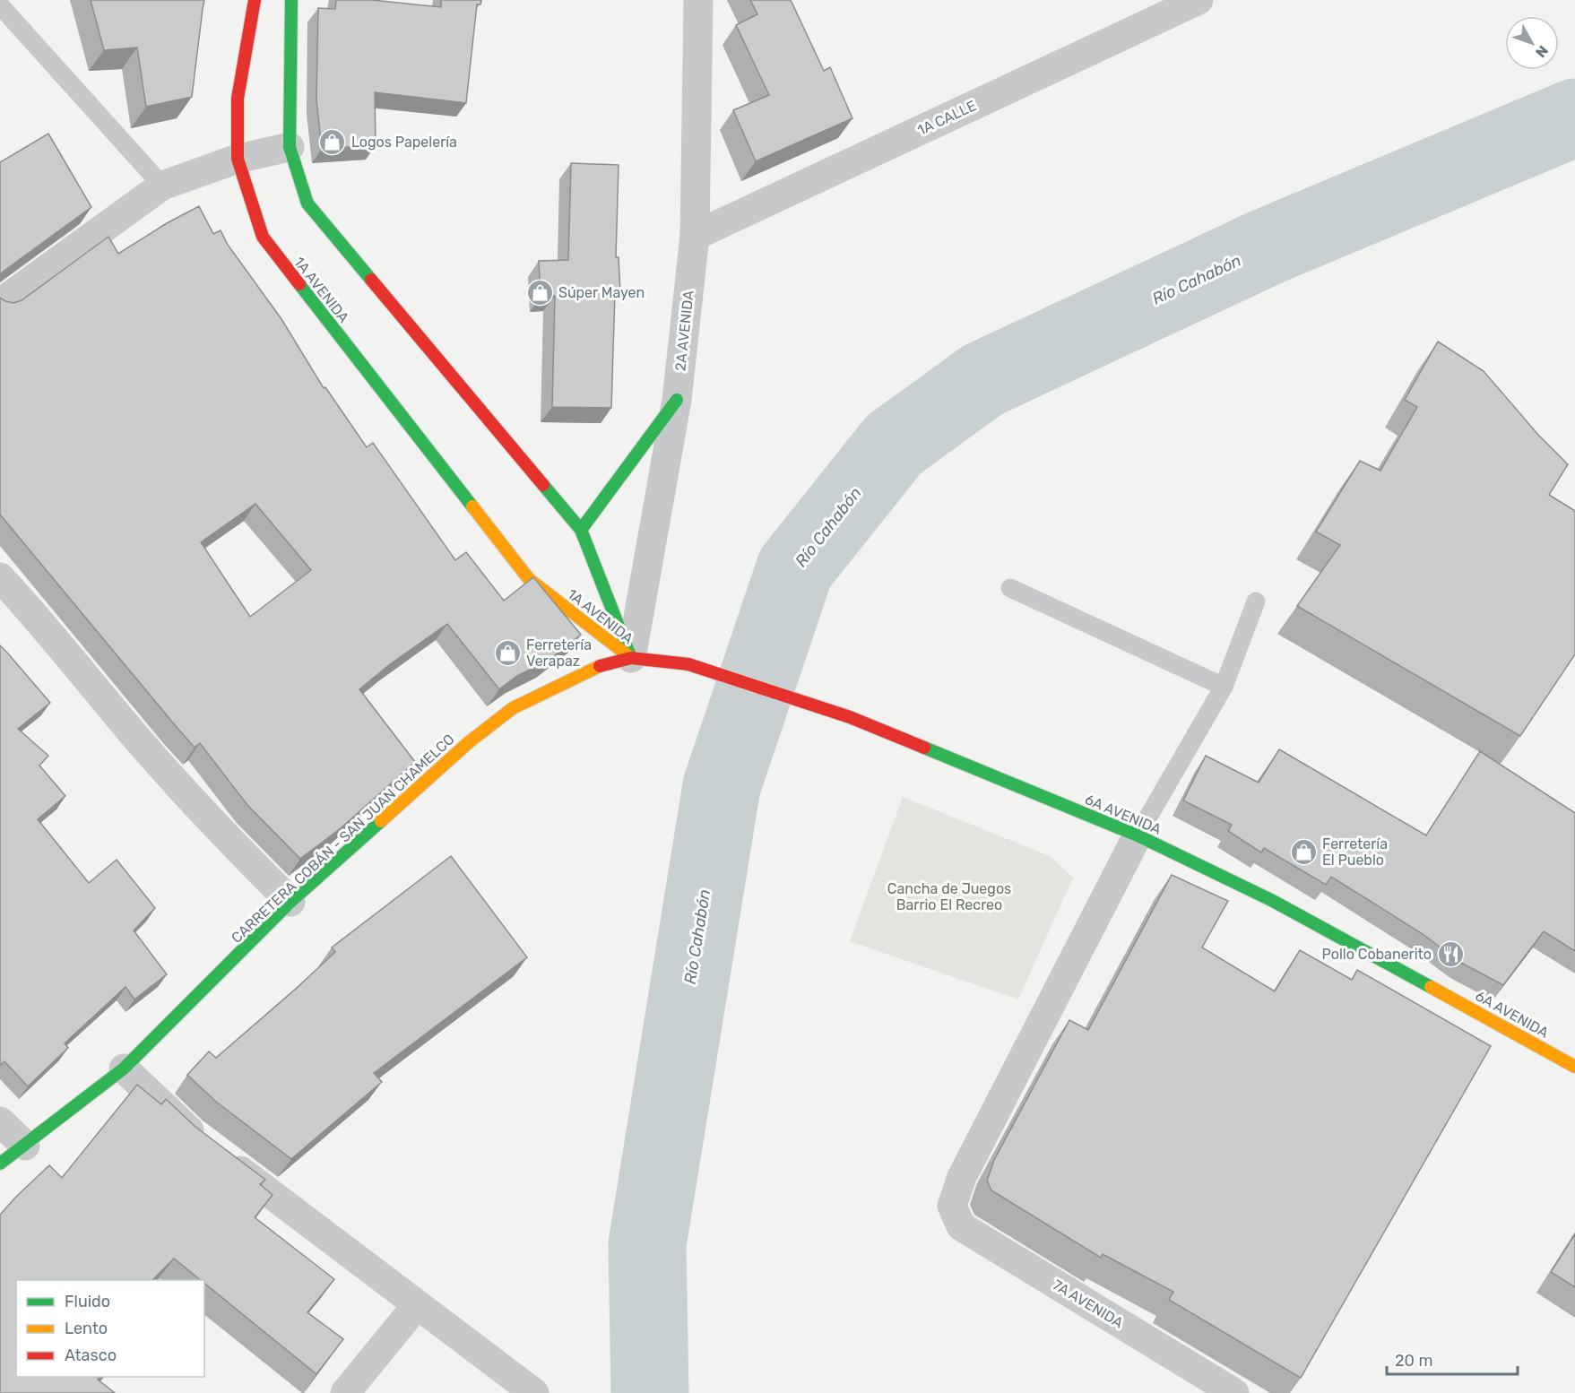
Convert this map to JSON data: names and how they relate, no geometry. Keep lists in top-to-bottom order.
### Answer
{
  "streets": {
    "main road": ["1A AVENIDA", "6A AVENIDA", "CARRETERA COBÁN - SAN JUAN CHAMELCO"],
    "street": ["1A CALLE", "2A AVENIDA", "7A AVENIDA"]
  },
  "crossings": [
    ["1A CALLE", "2A AVENIDA"],
    ["1A AVENIDA", "2A AVENIDA"],
    ["1A AVENIDA", "6A AVENIDA"],
    ["1A AVENIDA", "CARRETERA COBÁN - SAN JUAN CHAMELCO"],
    ["2A AVENIDA", "6A AVENIDA"],
    ["2A AVENIDA", "CARRETERA COBÁN - SAN JUAN CHAMELCO"],
    ["6A AVENIDA", "CARRETERA COBÁN - SAN JUAN CHAMELCO"],
    ["6A AVENIDA", "7A AVENIDA"]
  ],
  "water": ["Río Cahabón"],
  "parks": ["Cancha de Juegos Barrio El Recreo"],
  "places": {
    "shop": [
      "Logos Papelería",
      "Súper Mayen",
      "Ferretería Verapaz",
      "Ferretería El Pueblo"
    ],
    "restaurant": ["Pollo Cobanerito"]
  },
  "legend": ["Fluido", "Lento", "Atasco"],
  "scale_bar": "20 m",
  "north": "bottom right"
}
